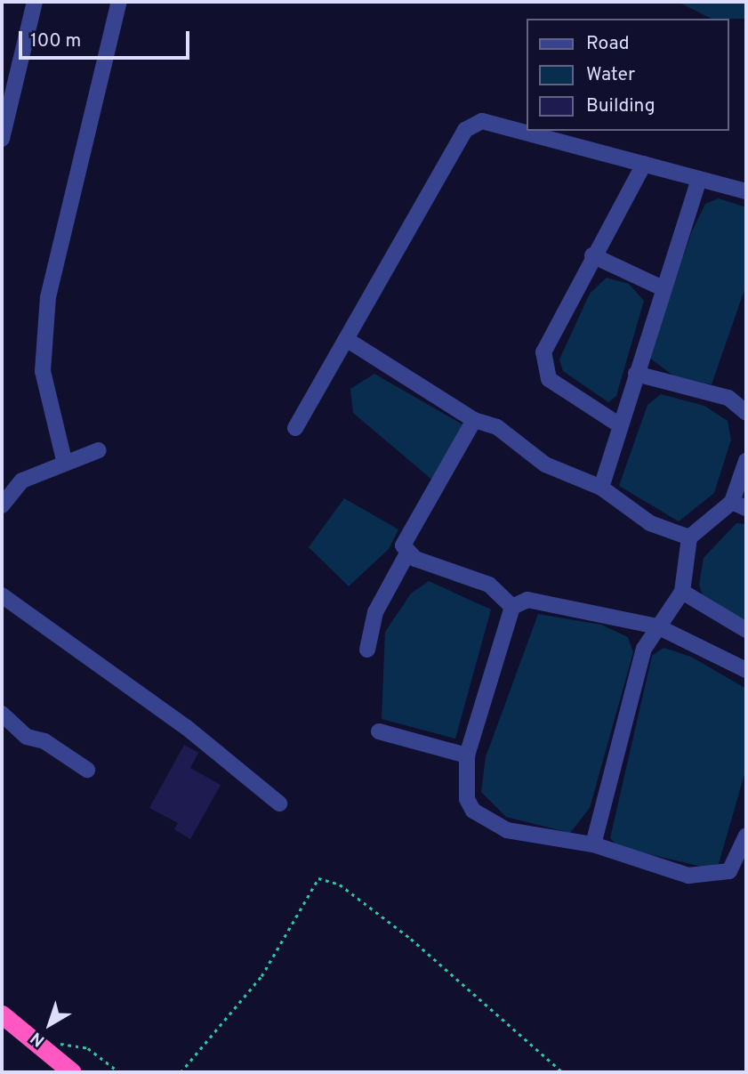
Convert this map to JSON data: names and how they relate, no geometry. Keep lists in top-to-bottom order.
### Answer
{
  "legend": ["Road", "Water", "Building"],
  "scale_bar": "100 m",
  "north": "bottom left"
}
